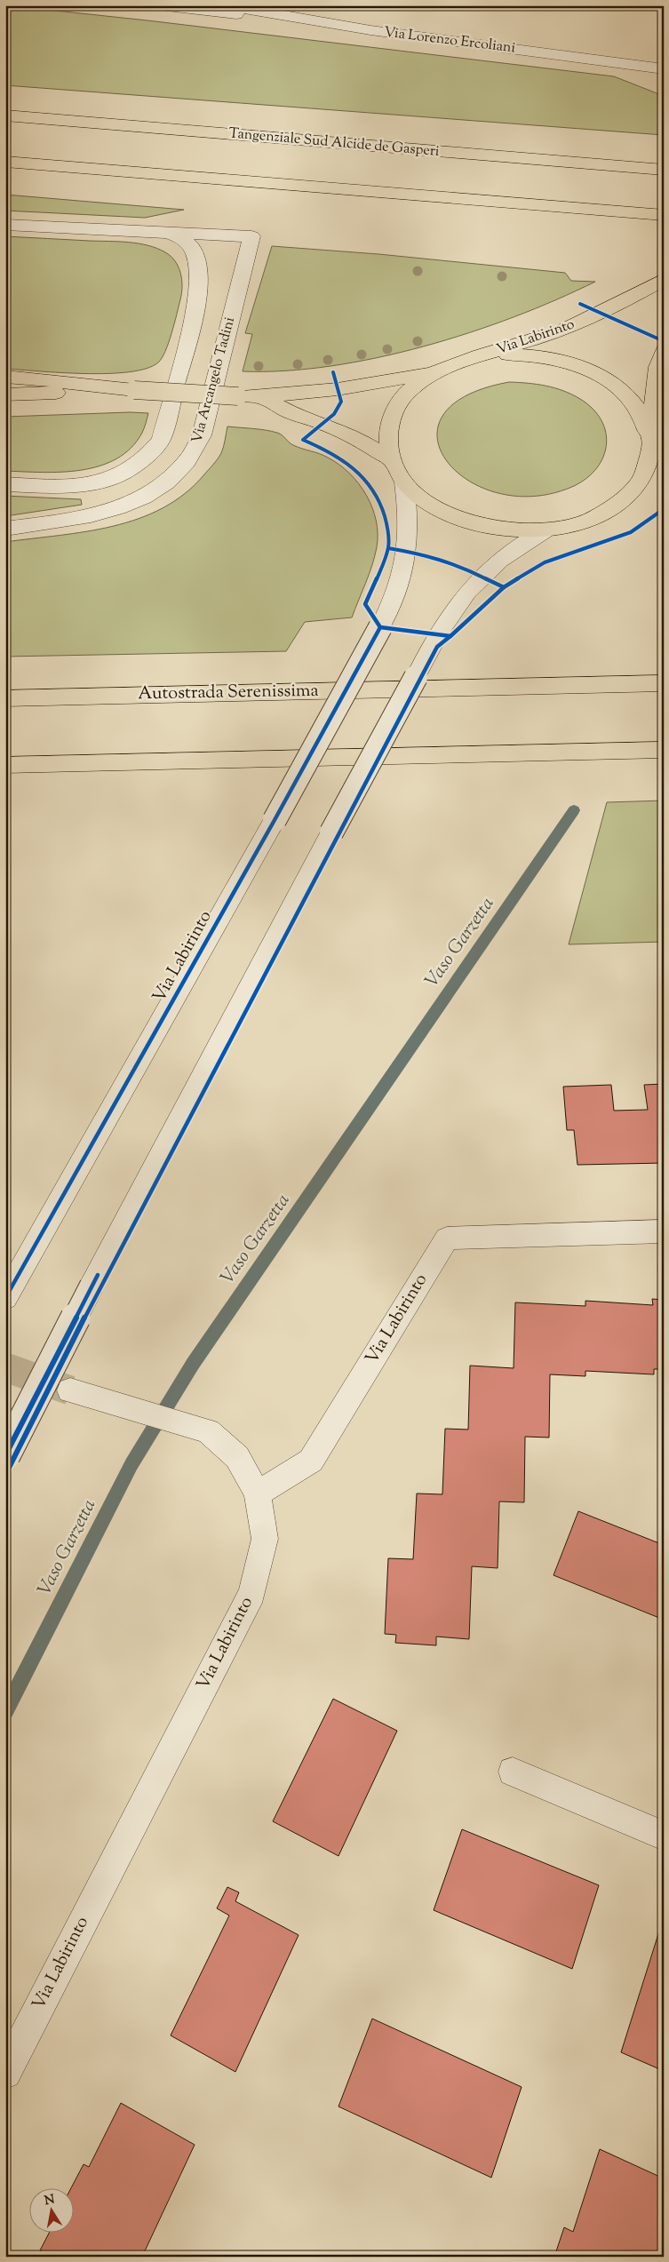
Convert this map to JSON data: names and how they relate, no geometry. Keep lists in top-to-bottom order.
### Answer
{
  "streets": {
    "main road": ["Tangenziale Sud Alcide de Gasperi", "Via Labirinto", "Autostrada Serenissima"],
    "street": ["Via Lorenzo Ercoliani", "Via Arcangelo Tadini"]
  },
  "water": ["Vaso Garzetta"],
  "north": "top"
}
